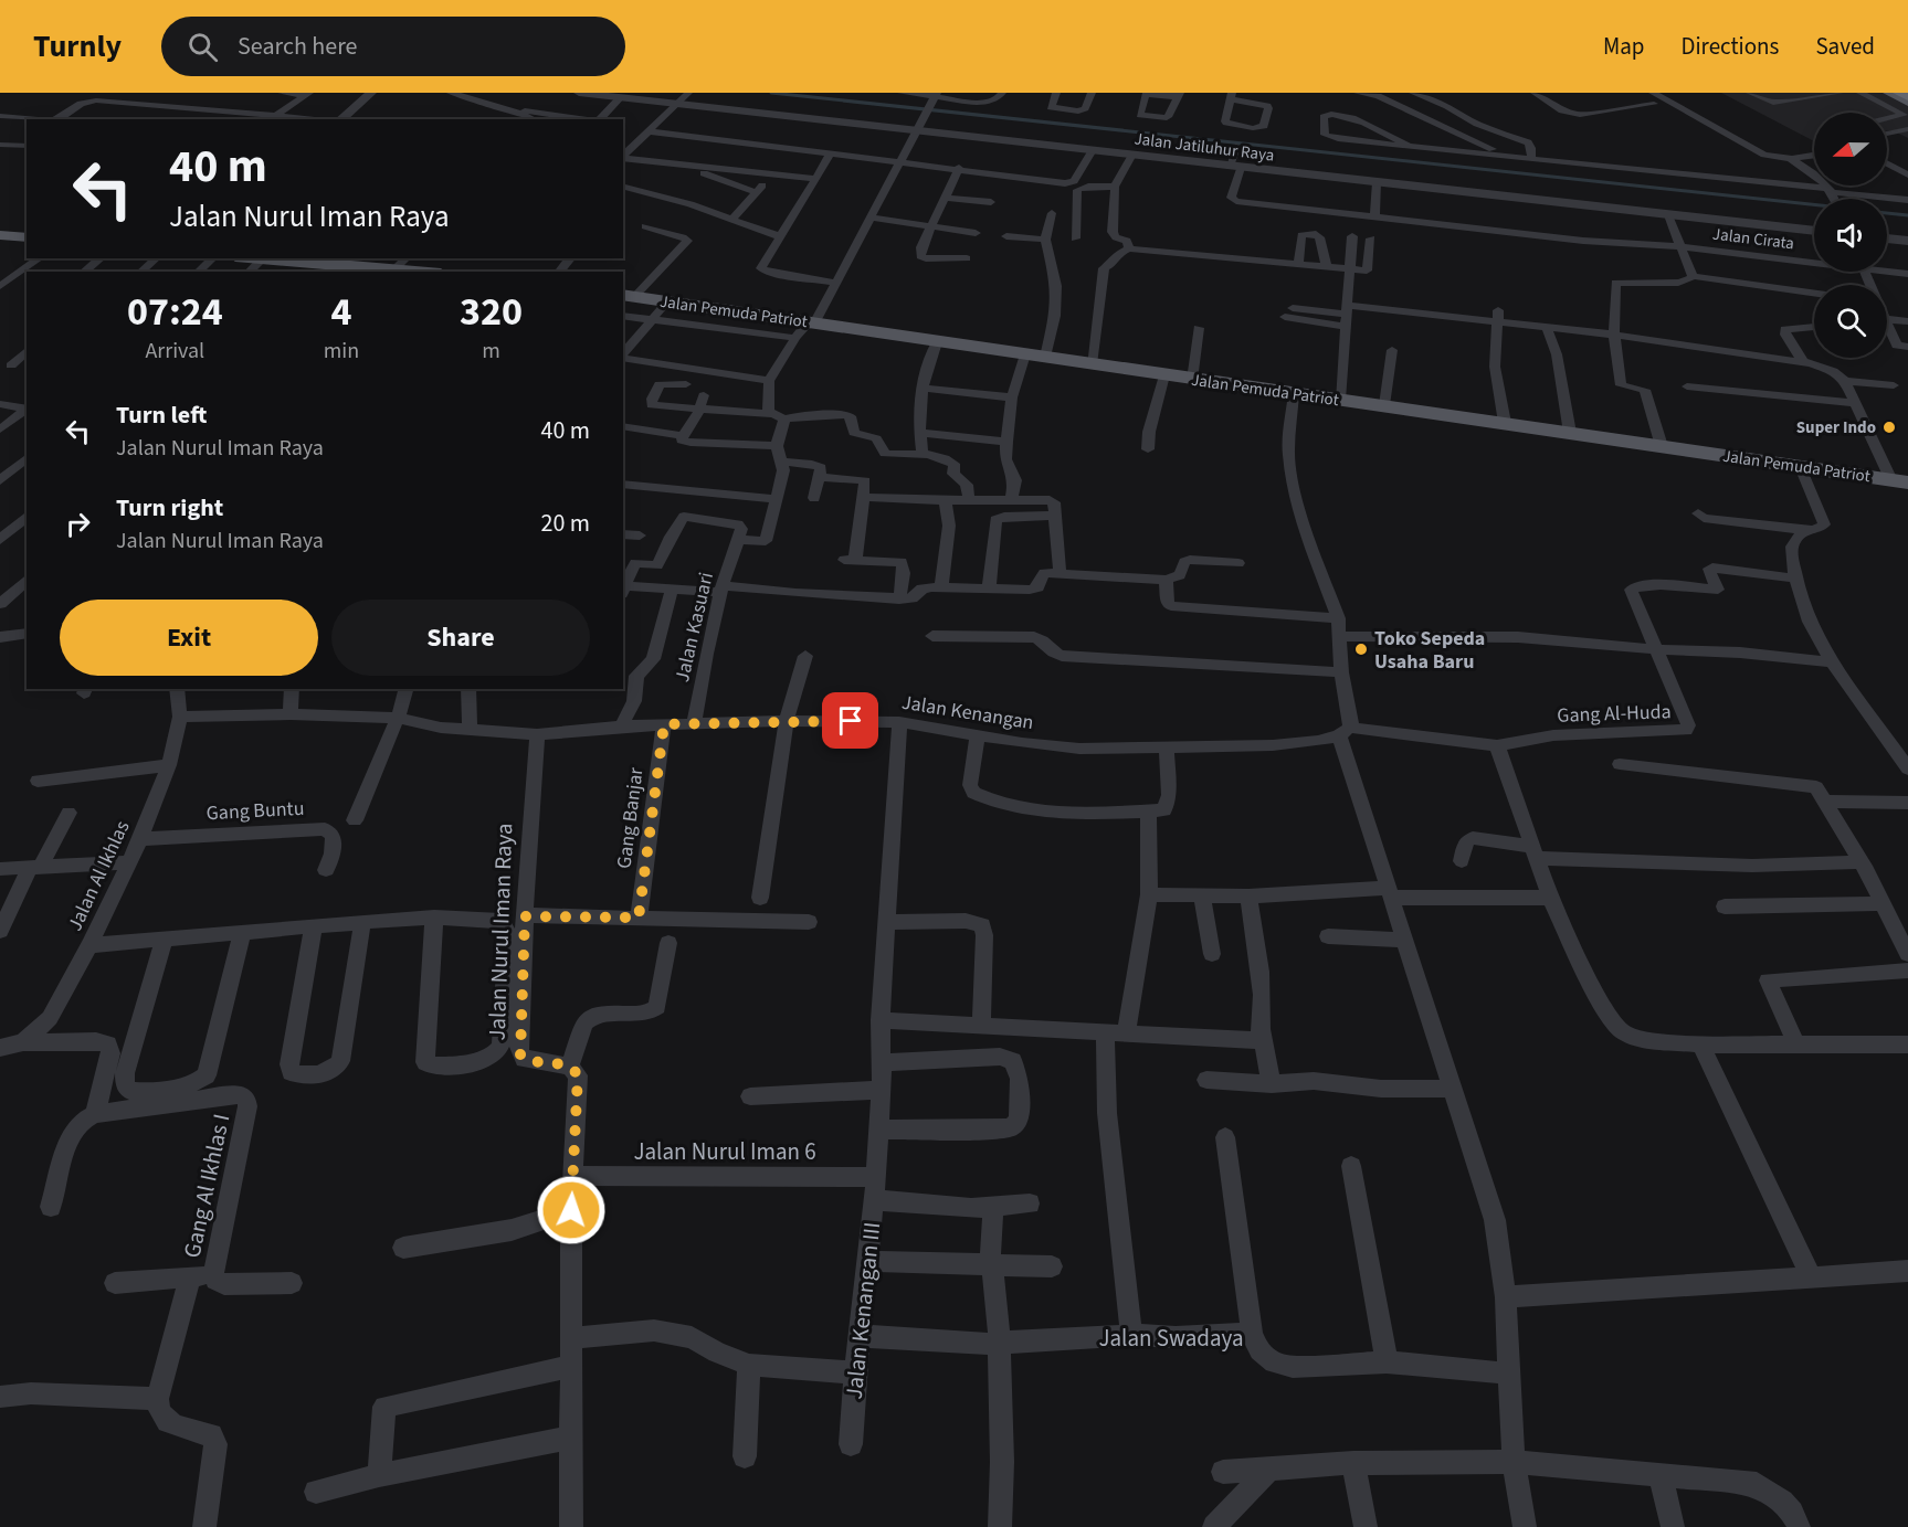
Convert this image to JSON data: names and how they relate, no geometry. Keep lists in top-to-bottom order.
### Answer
{
  "streets": {
    "main road": ["Jalan Pemuda Patriot"],
    "street": [
      "Jalan Jatiluhur Raya",
      "Jalan Cirata",
      "Jalan Kasuari",
      "Jalan Kenangan",
      "Gang Al-Huda",
      "Gang Buntu",
      "Gang Banjar",
      "Jalan Al Ikhlas",
      "Jalan Nurul Iman Raya",
      "Jalan Nurul Iman 6",
      "Gang Al Ikhlas I",
      "Jalan Kenangan III",
      "Jalan Swadaya"
    ]
  },
  "crossings": [
    ["Jalan Kasuari", "Jalan Kenangan"],
    ["Jalan Kenangan", "Gang Al-Huda"],
    ["Jalan Kenangan", "Gang Banjar"],
    ["Jalan Kenangan", "Jalan Al Ikhlas"],
    ["Jalan Kenangan", "Jalan Nurul Iman Raya"],
    ["Jalan Kenangan", "Jalan Kenangan III"],
    ["Gang Buntu", "Jalan Al Ikhlas"],
    ["Jalan Nurul Iman 6", "Jalan Kenangan III"],
    ["Jalan Kenangan III", "Jalan Swadaya"]
  ],
  "places": ["Super Indo", "Toko Sepeda Usaha Baru"],
  "north": "left",
  "page": {
    "header": "Turnly",
    "search": "Search here",
    "nav": ["Map", "Directions", "Saved"],
    "turn": ["40 m", "Jalan Nurul Iman Raya"],
    "eta": [
      "07:24",
      "Arrival",
      "4",
      "min",
      "320",
      "m"
    ],
    "list": [
      {
        "name": "Turn left",
        "note": "Jalan Nurul Iman Raya",
        "value": "40 m"
      },
      {
        "name": "Turn right",
        "note": "Jalan Nurul Iman Raya",
        "value": "20 m"
      }
    ],
    "buttons": ["Exit", "Share"]
  }
}
